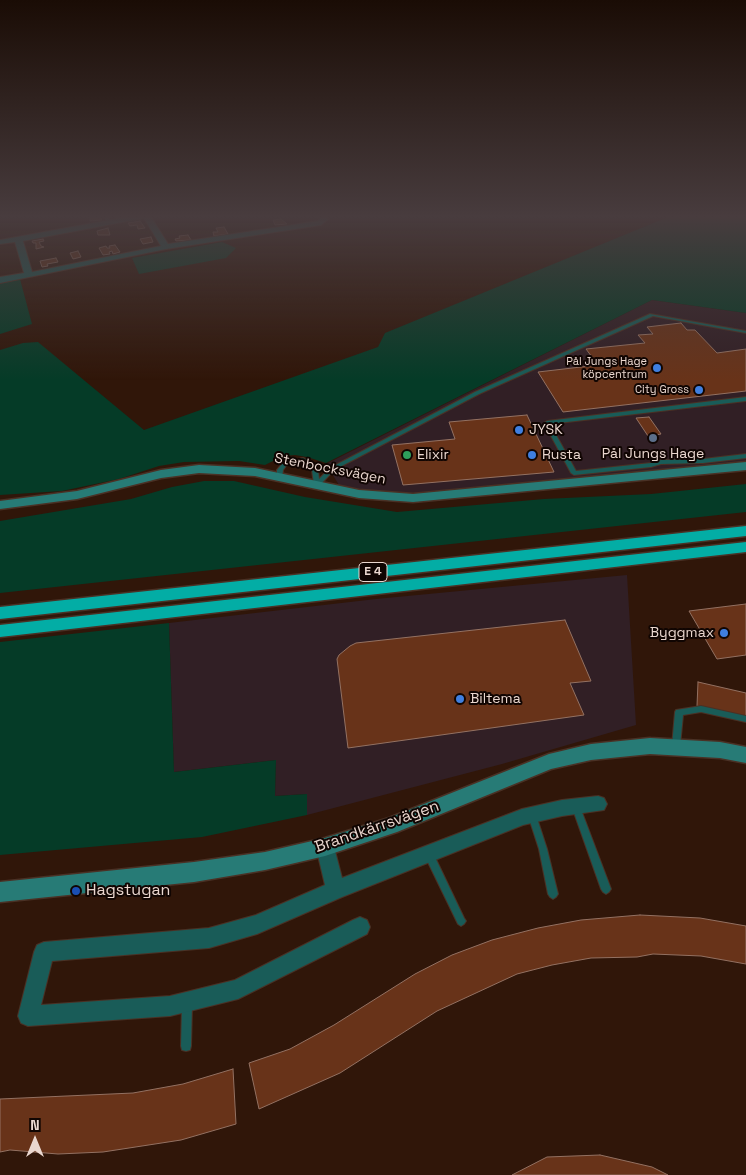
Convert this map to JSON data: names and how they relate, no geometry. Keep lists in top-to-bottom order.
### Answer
{
  "streets": {
    "highway": ["E 4"],
    "street": ["Stenbocksvägen", "Brandkärrsvägen"]
  },
  "places": [
    "Pål Jungs Hage köpcentrum",
    "City Gross",
    "JYSK",
    "Pål Jungs Hage",
    "Elixir",
    "Rusta",
    "Byggmax",
    "Biltema",
    "Hagstugan"
  ],
  "north": "top"
}
